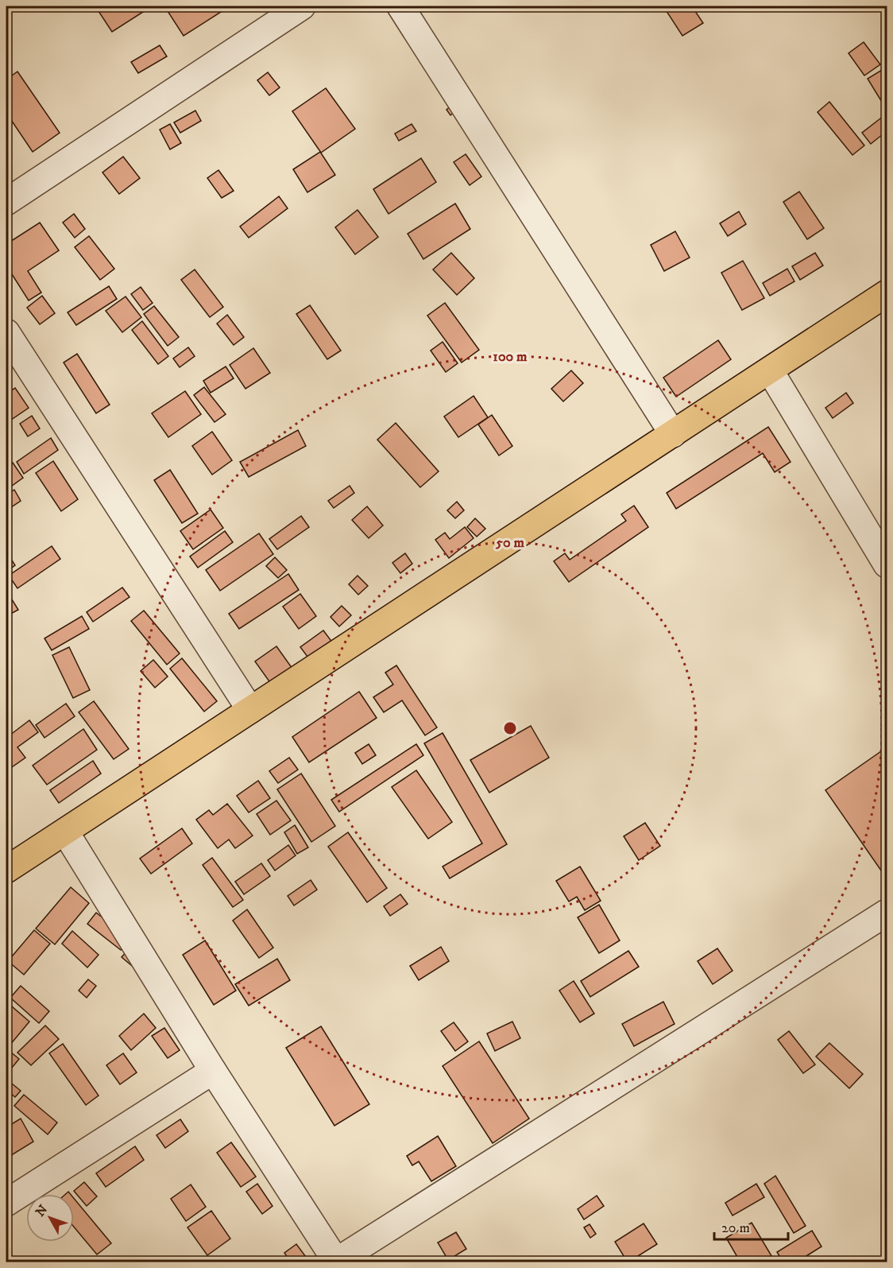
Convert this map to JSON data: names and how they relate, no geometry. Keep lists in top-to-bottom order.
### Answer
{
  "scale_bar": "20 m",
  "north": "top left",
  "rings": ["100 m", "50 m"]
}
